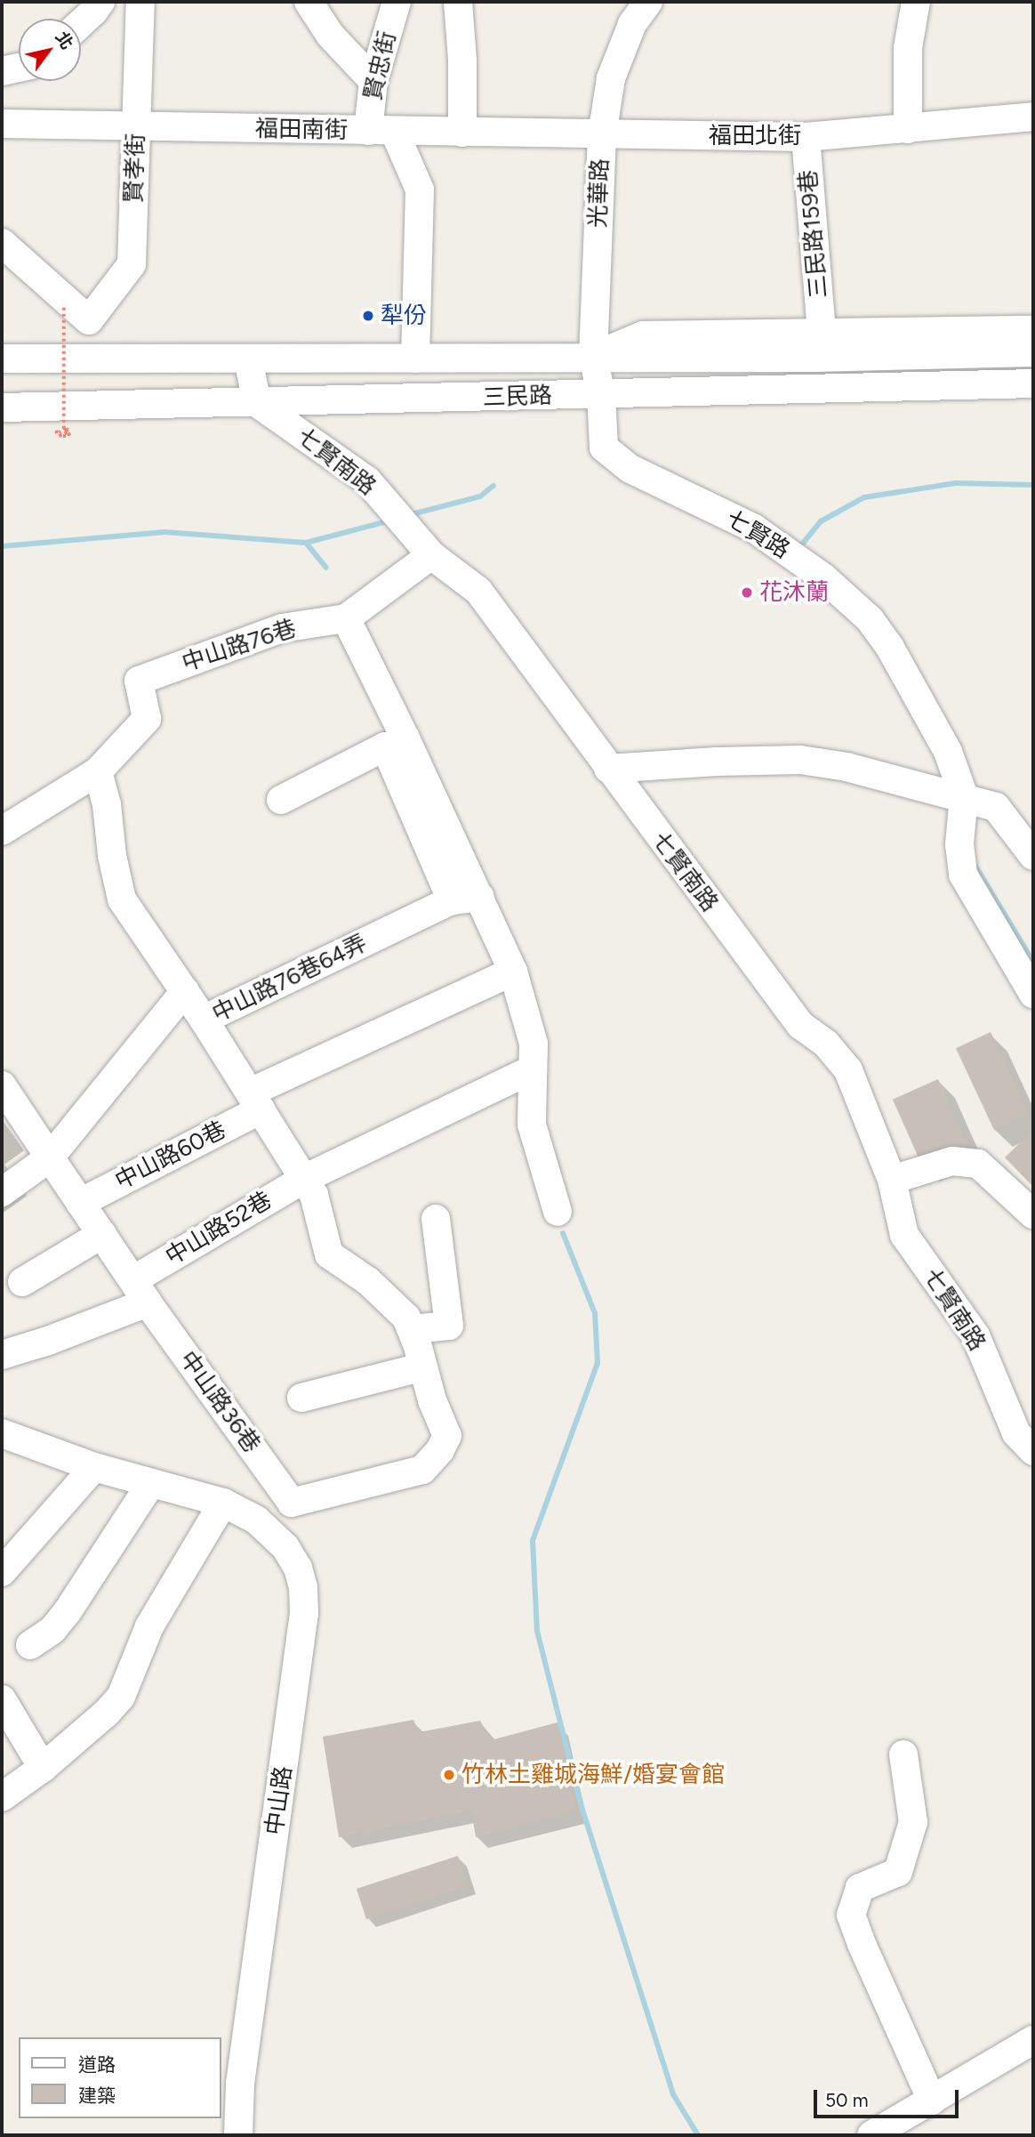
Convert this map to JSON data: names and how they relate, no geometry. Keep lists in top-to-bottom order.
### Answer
{
  "streets": {
    "street": [
      "賢忠街",
      "福田南街",
      "福田北街",
      "賢孝街",
      "光華路",
      "三民路159巷",
      "三民路",
      "七賢南路",
      "七賢路",
      "中山路76巷",
      "中山路76巷64弄",
      "中山路60巷",
      "中山路52巷",
      "中山路36巷",
      "中山路"
    ]
  },
  "crossings": [
    ["賢忠街", "福田南街"],
    ["福田南街", "福田北街"],
    ["福田南街", "賢孝街"],
    ["福田南街", "光華路"],
    ["福田北街", "光華路"],
    ["福田北街", "三民路159巷"],
    ["光華路", "三民路"],
    ["光華路", "七賢路"],
    ["三民路159巷", "三民路"],
    ["三民路", "七賢南路"],
    ["三民路", "七賢路"],
    ["七賢南路", "中山路76巷"],
    ["中山路76巷64弄", "中山路60巷"],
    ["中山路76巷64弄", "中山路52巷"],
    ["中山路52巷", "中山路36巷"]
  ],
  "places": ["犁份", "花沐蘭", "竹林土雞城海鮮/婚宴會館"],
  "legend": ["道路", "建築"],
  "scale_bar": "50 m",
  "north": "top right"
}
